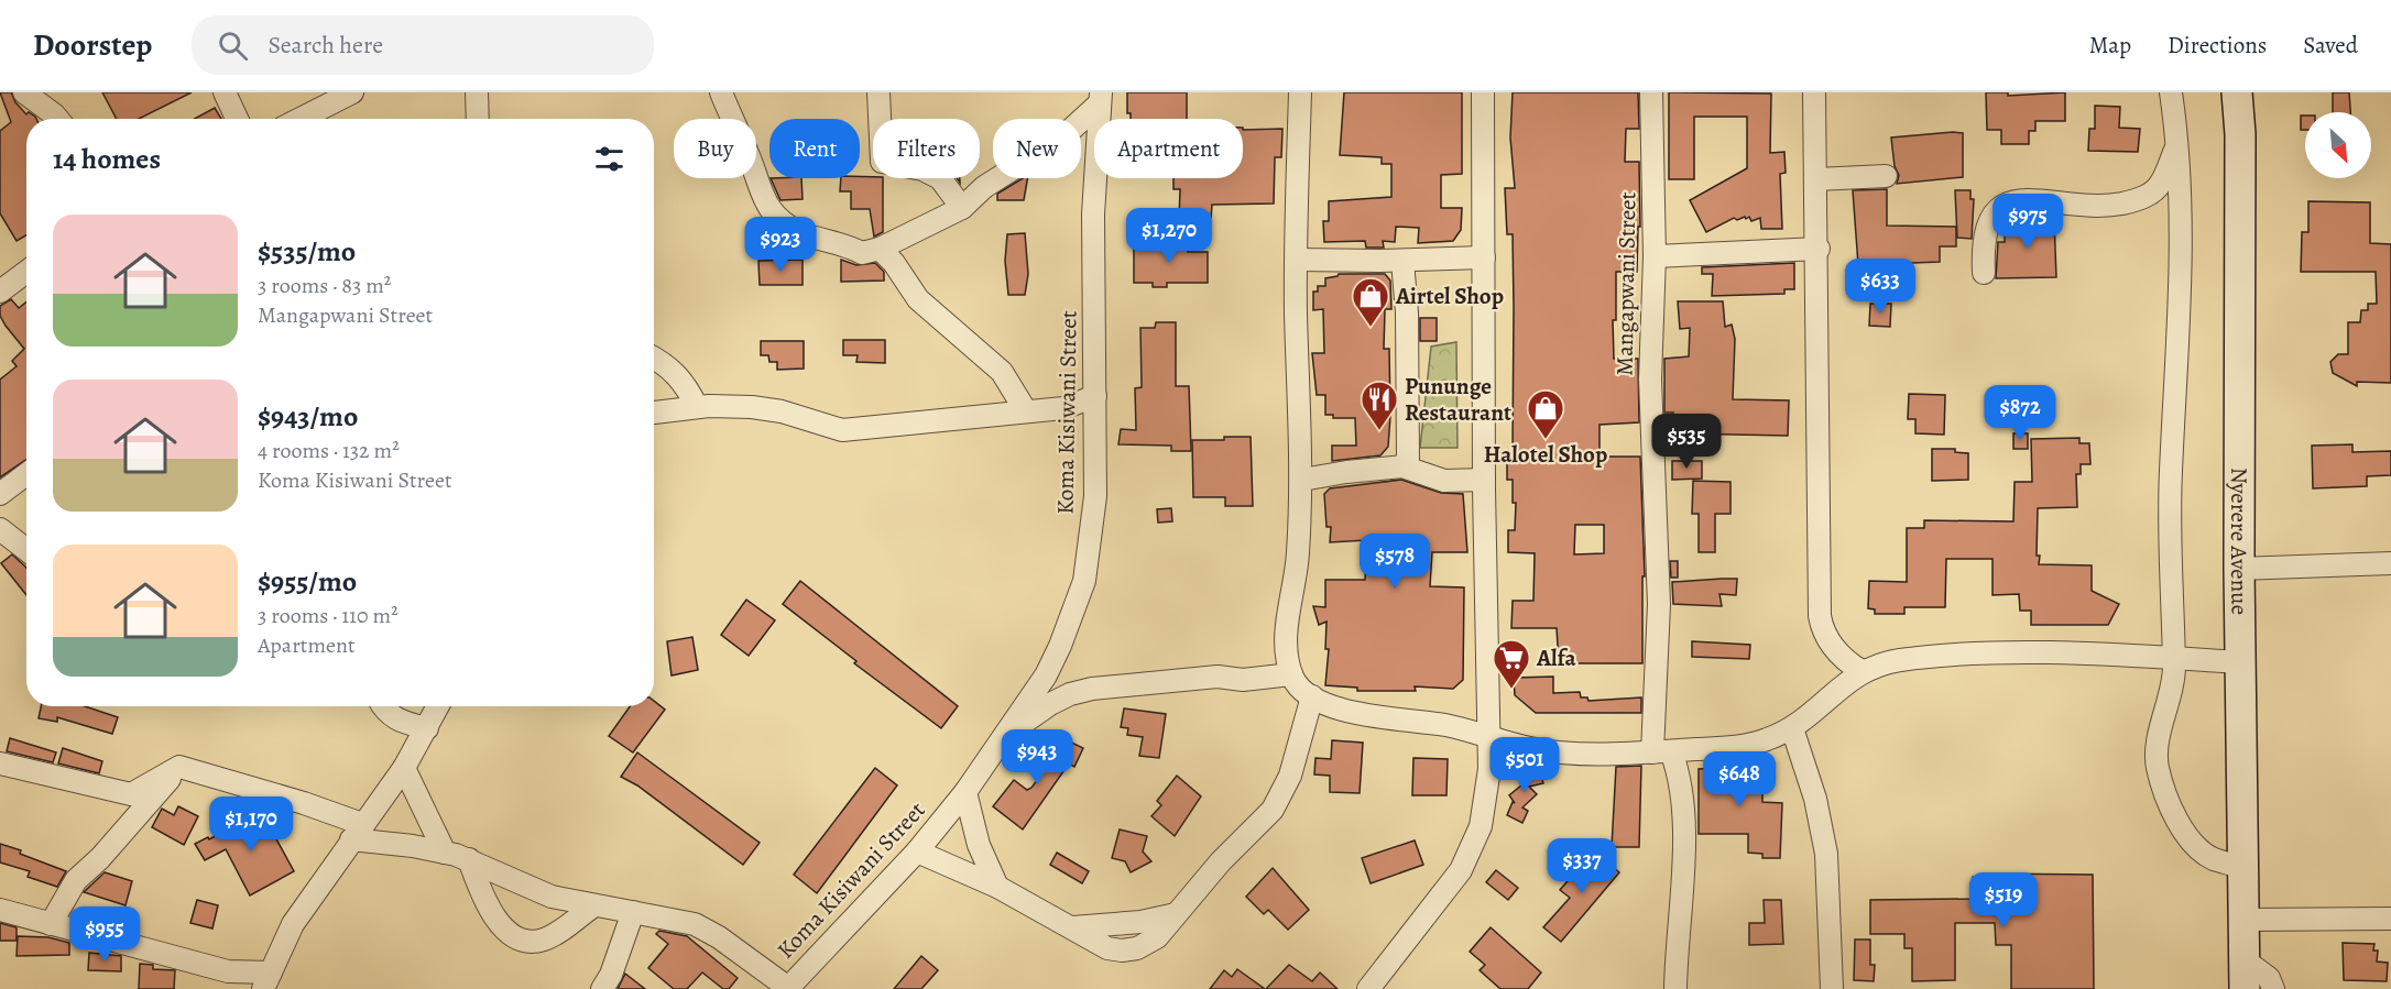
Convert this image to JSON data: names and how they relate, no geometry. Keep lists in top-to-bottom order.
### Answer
{
  "streets": {
    "street": ["Mangapwani Street", "Koma Kisiwani Street", "Nyerere Avenue"]
  },
  "places": {
    "shop": ["Airtel Shop", "Halotel Shop"],
    "restaurant": ["Pununge Restaurant"],
    "supermarket": ["Alfa"]
  },
  "north": "bottom right",
  "page": {
    "header": "Doorstep",
    "search": "Search here",
    "nav": ["Map", "Directions", "Saved"],
    "chip": [
      "Buy",
      "Rent",
      "Filters",
      "New",
      "Apartment"
    ],
    "heading": "14 homes",
    "price": [
      "$975",
      "$1,270",
      "$923",
      "$633",
      "$872",
      "$535",
      "$578",
      "$943",
      "$501",
      "$648",
      "$1,170",
      "$337",
      "$519",
      "$955"
    ],
    "list": [
      {
        "name": "$535/mo",
        "note": "3 rooms · 83 m² · Mangapwani Street"
      },
      {
        "name": "$943/mo",
        "note": "4 rooms · 132 m² · Koma Kisiwani Street"
      },
      {
        "name": "$955/mo",
        "note": "3 rooms · 110 m² · Apartment"
      }
    ]
  }
}
